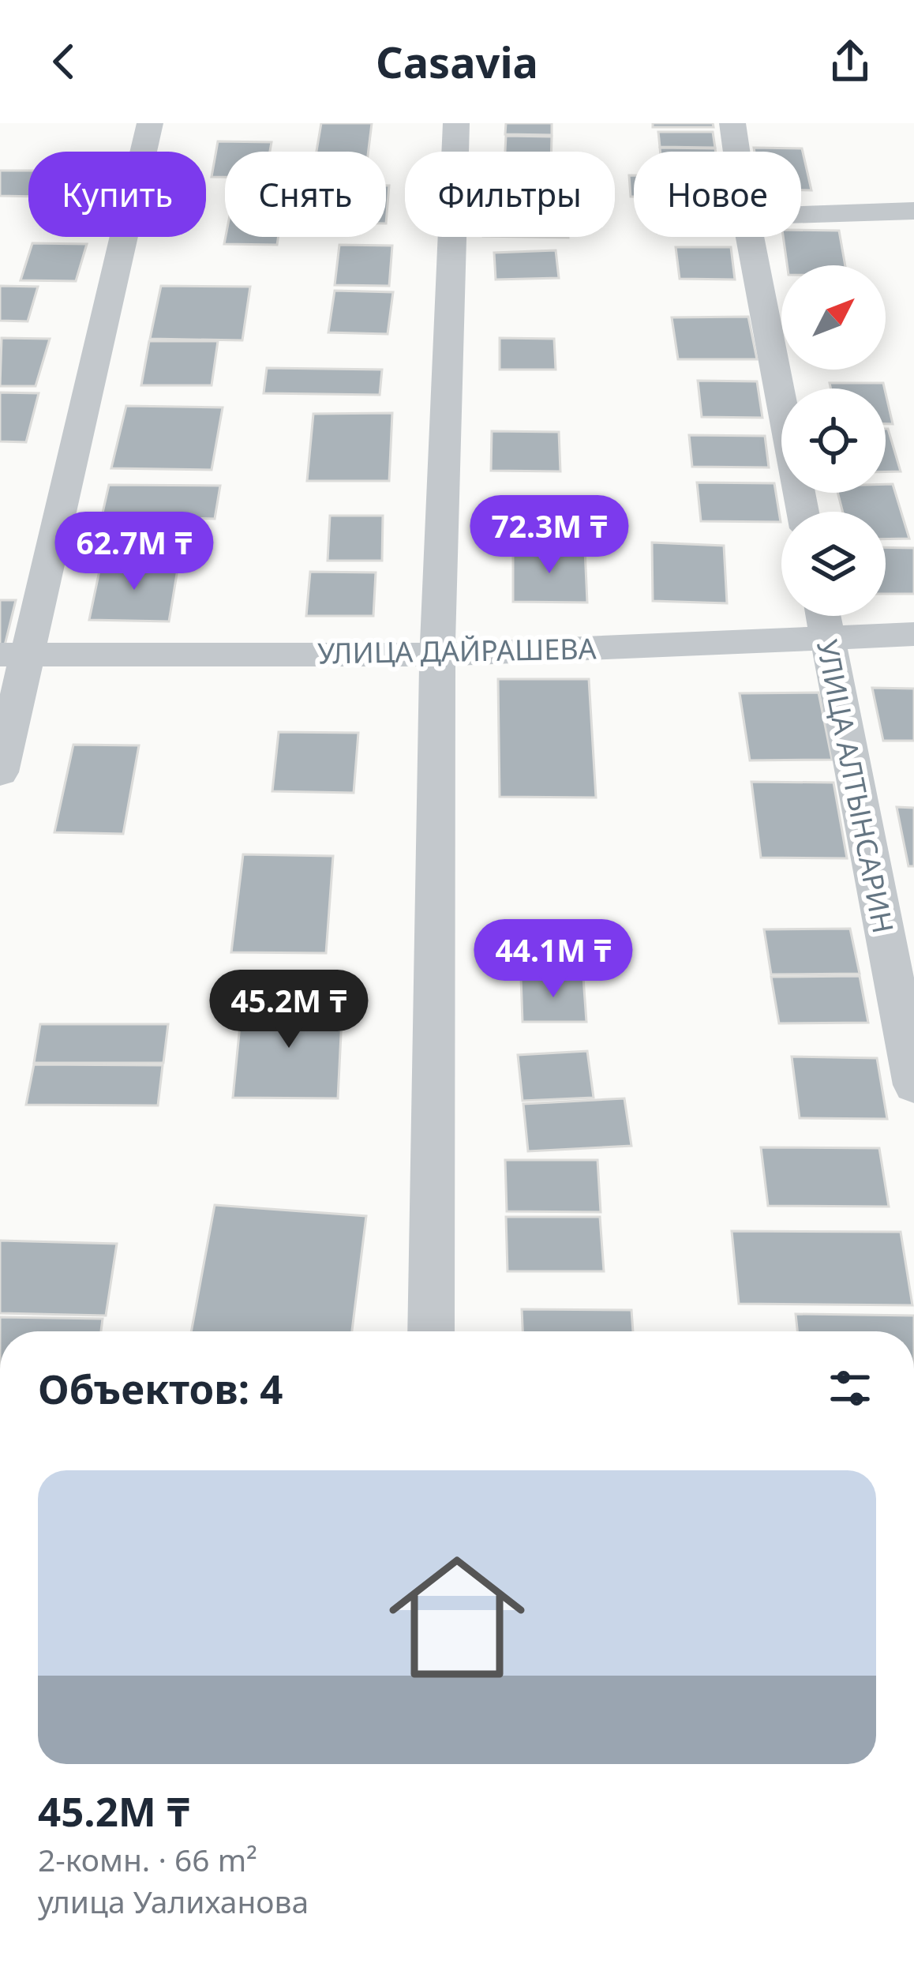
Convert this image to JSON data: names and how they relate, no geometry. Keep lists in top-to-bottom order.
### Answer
{
  "streets": {
    "street": ["УЛИЦА ДАЙРАШЕВА", "УЛИЦА АЛТЫНСАРИН"]
  },
  "crossings": [
    ["УЛИЦА ДАЙРАШЕВА", "УЛИЦА АЛТЫНСАРИН"]
  ],
  "north": "top right",
  "page": {
    "header": "Casavia",
    "chip": [
      "Купить",
      "Снять",
      "Фильтры",
      "Новое"
    ],
    "price": [
      "72.3M ₸",
      "62.7M ₸",
      "44.1M ₸",
      "45.2M ₸"
    ],
    "heading": "Объектов: 4",
    "list": [
      {
        "name": "45.2M ₸",
        "note": "2-комн. · 66 m² · улица Уалиханова"
      }
    ]
  }
}
